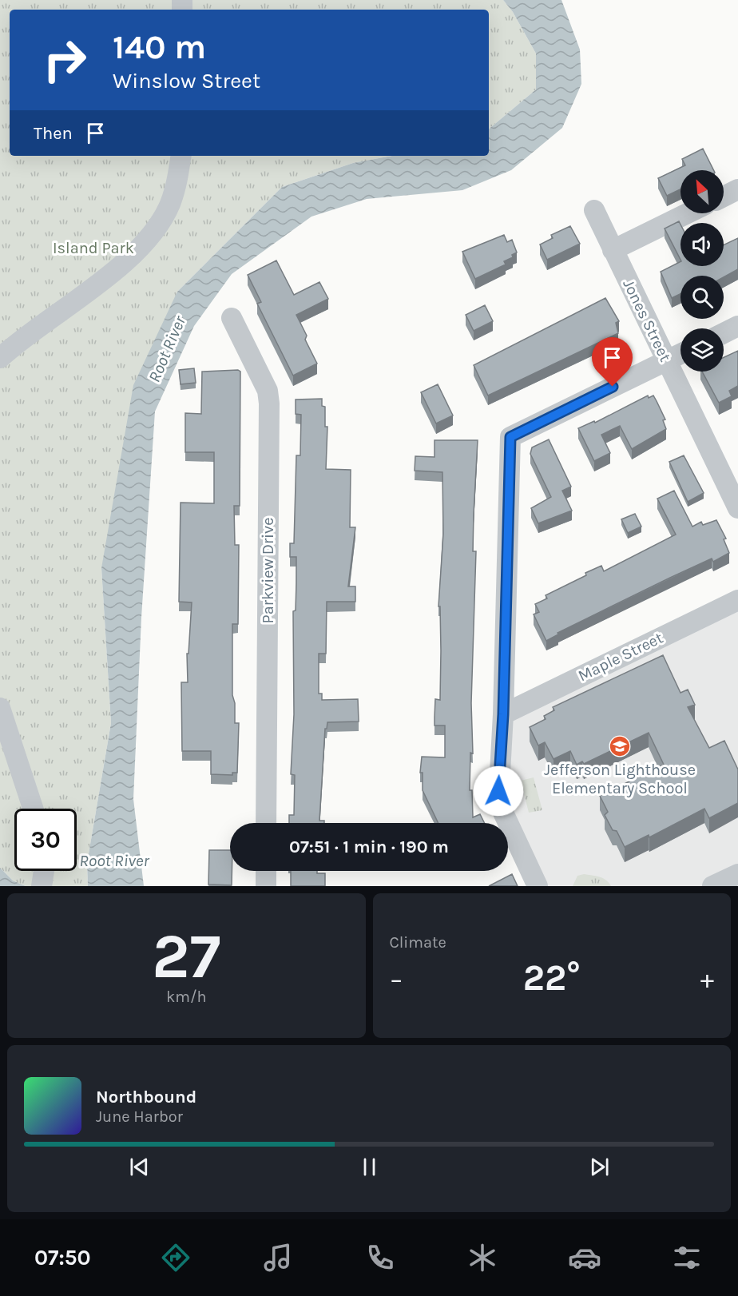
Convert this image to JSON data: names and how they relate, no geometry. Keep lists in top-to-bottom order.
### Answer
{
  "streets": {
    "street": ["Jones Street", "Parkview Drive", "Maple Street"]
  },
  "water": ["Root River"],
  "parks": ["Island Park"],
  "places": {
    "school or university": ["Jefferson Lighthouse Elementary School"]
  },
  "north": "top left",
  "page": {
    "turn": ["140 m", "Winslow Street"],
    "then": "Then",
    "limit": "30",
    "trip": "07:51 · 1 min · 190 m",
    "tile": [
      ["27", "km/h"],
      "Climate"
    ],
    "heat": ["−", "22°", "+"],
    "song": ["Northbound", "June Harbor"],
    "tabs": "07:50"
  }
}
